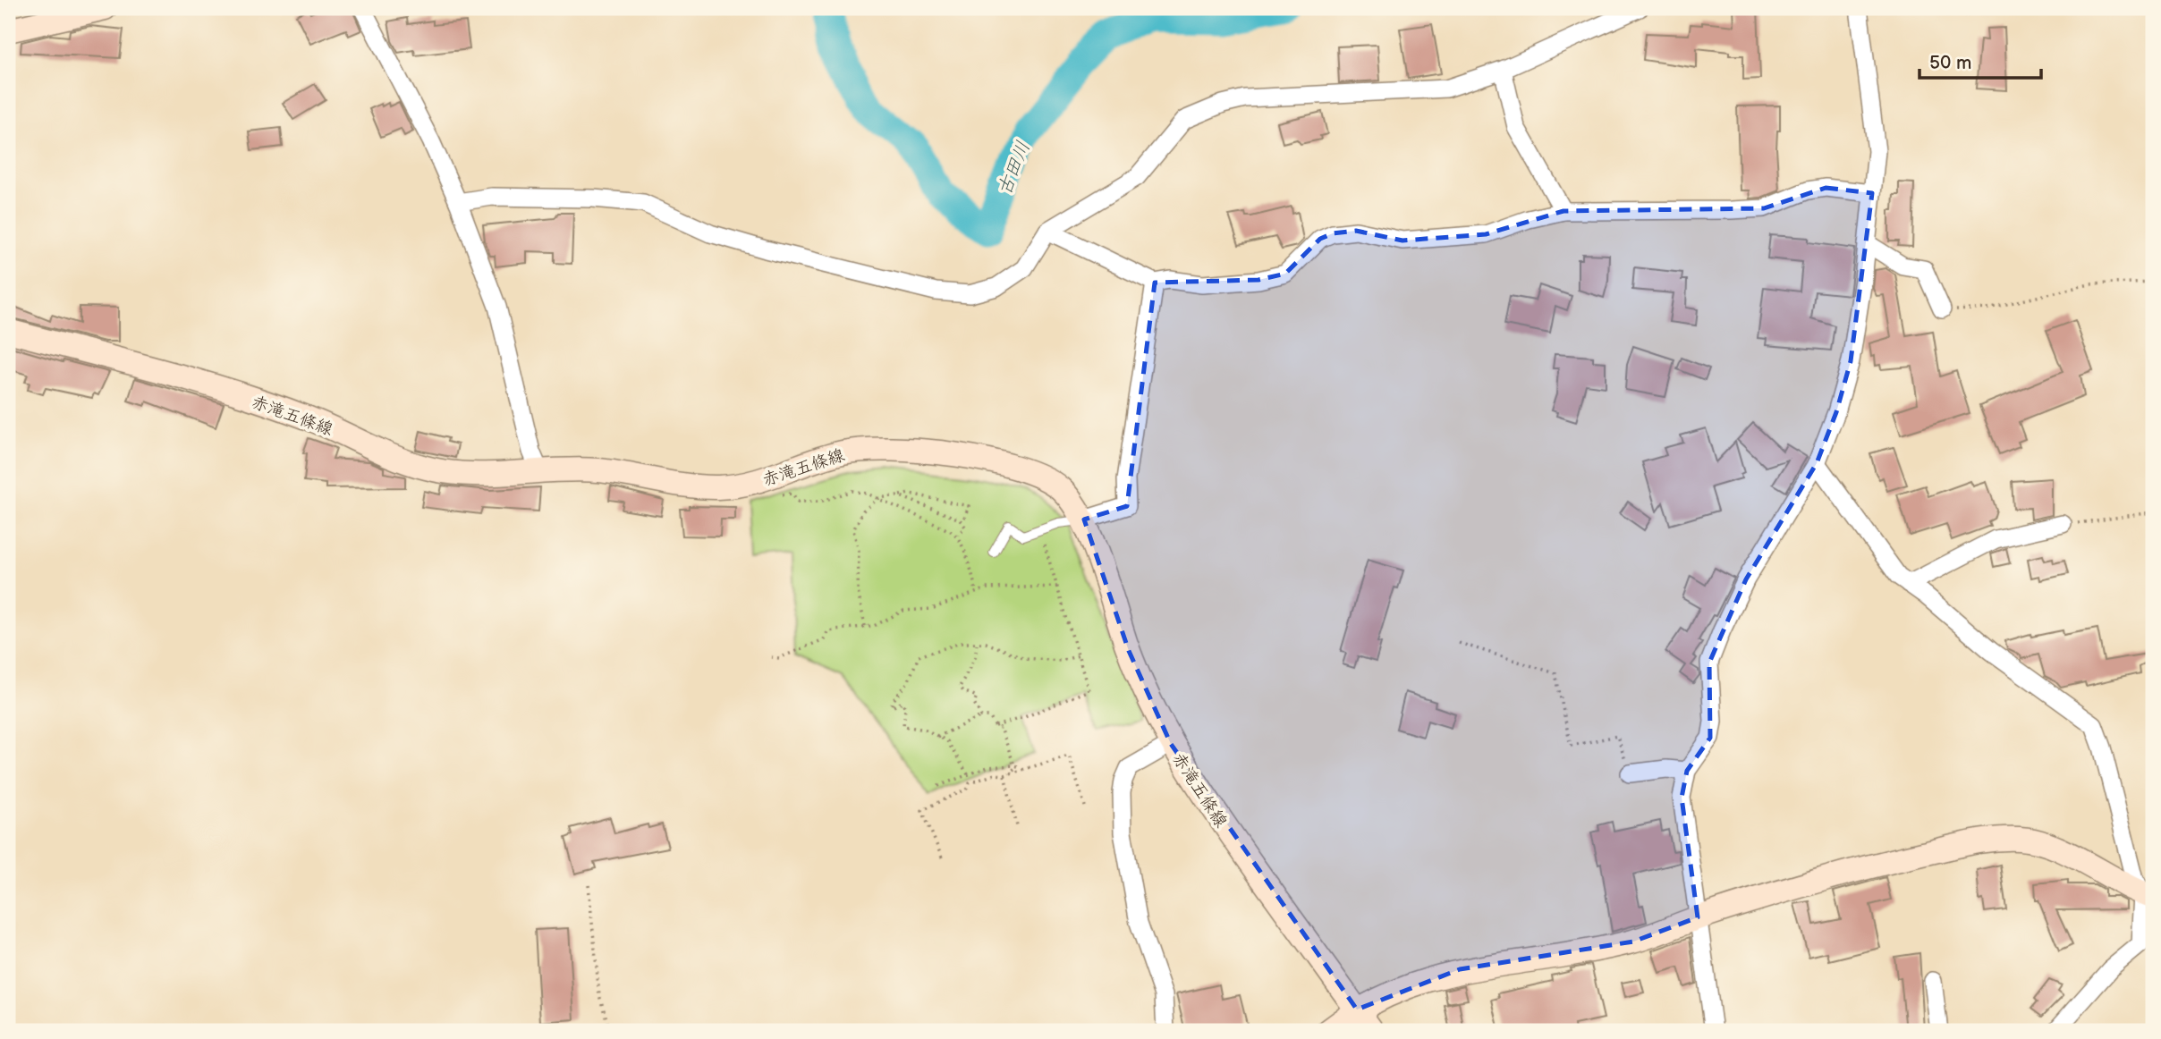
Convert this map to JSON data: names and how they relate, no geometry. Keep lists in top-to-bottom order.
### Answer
{
  "streets": {
    "main road": ["赤滝五條線"]
  },
  "water": ["古田川"],
  "scale_bar": "50 m"
}
